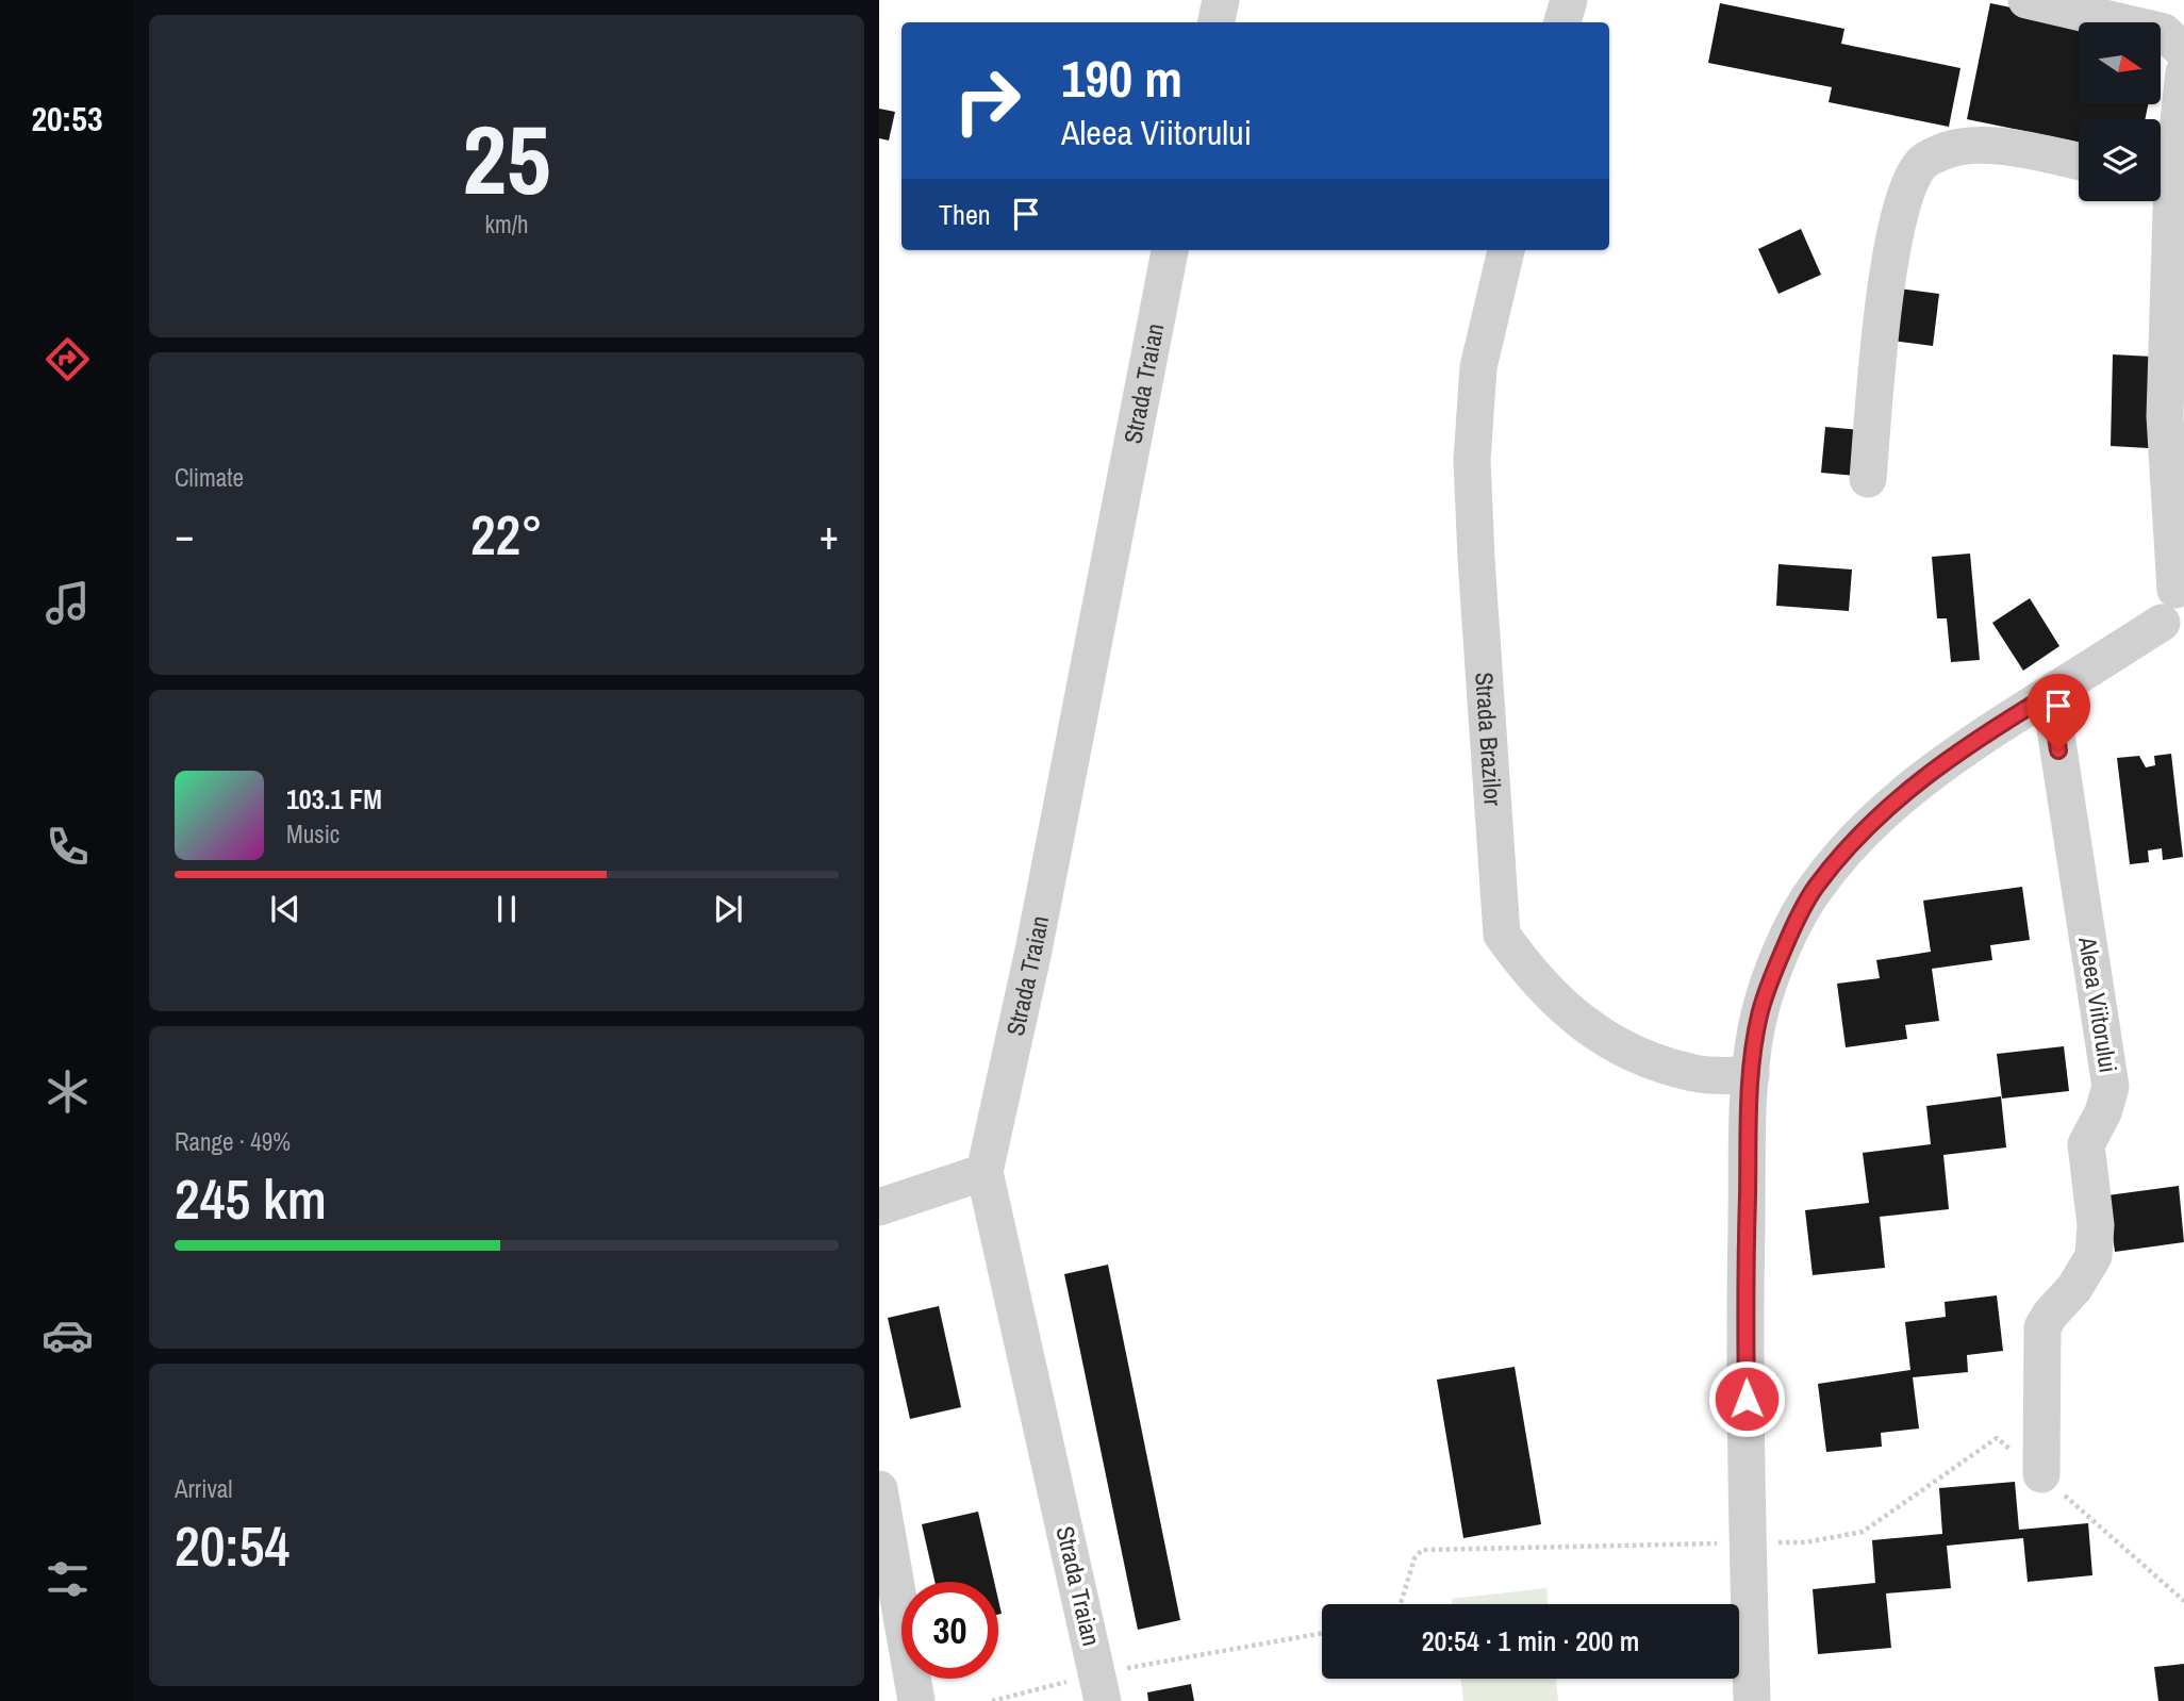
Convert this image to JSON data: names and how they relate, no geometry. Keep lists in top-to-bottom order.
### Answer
{
  "streets": {
    "street": ["Strada Traian", "Strada Brazilor", "Aleea Viitorului"]
  },
  "north": "right",
  "page": {
    "tabs": "20:53",
    "tile": [
      ["25", "km/h"],
      "Climate",
      ["Range · 49%", "245 km"],
      ["Arrival", "20:54"]
    ],
    "turn": ["190 m", "Aleea Viitorului"],
    "then": "Then",
    "heat": ["−", "22°", "+"],
    "song": ["103.1 FM", "Music"],
    "limit": "30",
    "trip": "20:54 · 1 min · 200 m"
  }
}
